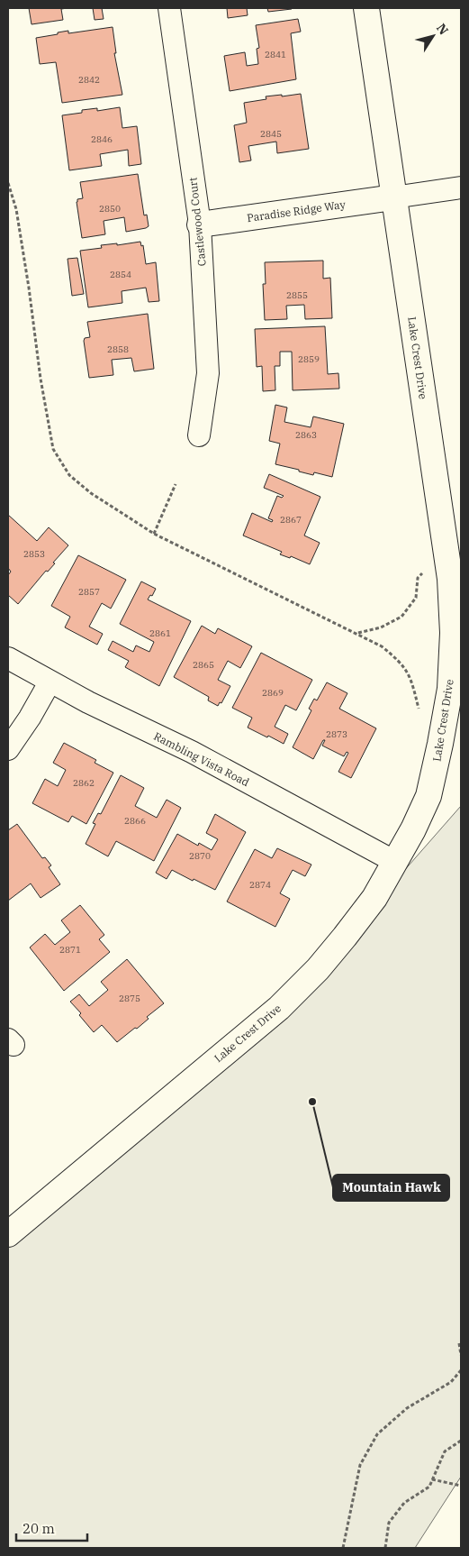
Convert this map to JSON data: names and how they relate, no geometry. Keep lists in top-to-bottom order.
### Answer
{
  "streets": {
    "main road": ["Paradise Ridge Way", "Lake Crest Drive"],
    "street": ["Castlewood Court", "Rambling Vista Road"]
  },
  "crossings": [
    ["Paradise Ridge Way", "Castlewood Court"],
    ["Paradise Ridge Way", "Lake Crest Drive"],
    ["Lake Crest Drive", "Rambling Vista Road"]
  ],
  "places": ["Mountain Hawk"],
  "house_numbers": [
    "2841",
    "2842",
    "2845",
    "2846",
    "2850",
    "2854",
    "2855",
    "2858",
    "2859",
    "2863",
    "2867",
    "2853",
    "2857",
    "2861",
    "2865",
    "2869",
    "2873",
    "2862",
    "2866",
    "2870",
    "2874",
    "2871",
    "2875"
  ],
  "scale_bar": "20 m",
  "north": "top right"
}
